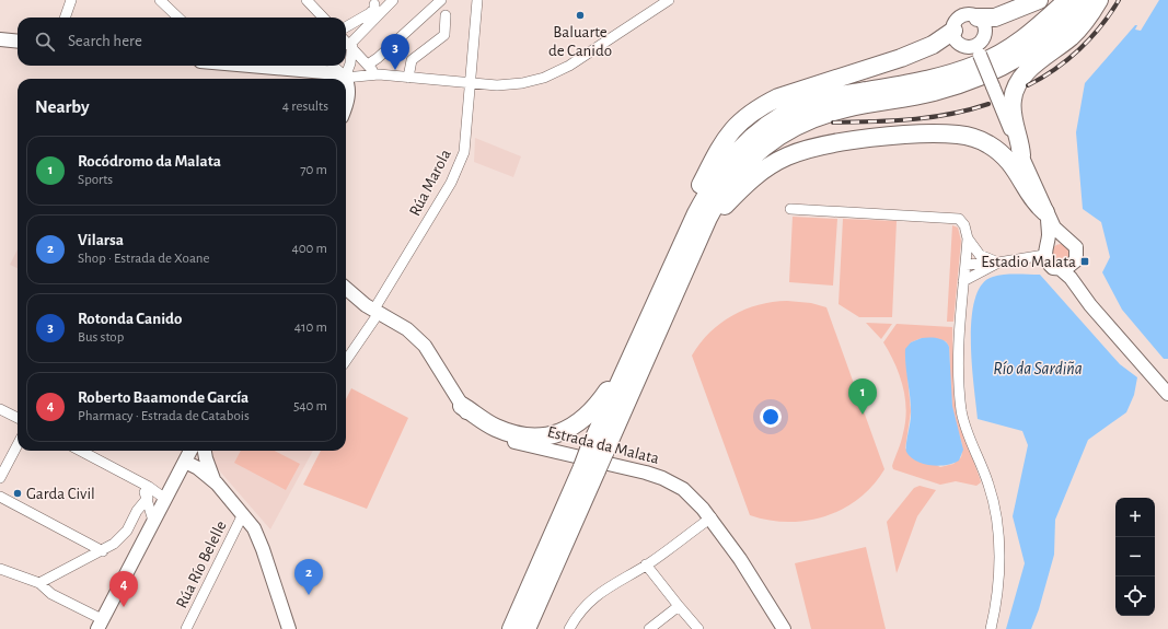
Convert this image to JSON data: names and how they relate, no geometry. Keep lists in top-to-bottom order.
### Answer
{
  "streets": {
    "main road": ["Estrada da Malata"],
    "street": ["Rúa Marola", "Rúa Río Belelle"]
  },
  "crossings": [
    ["Rúa Marola", "Estrada da Malata"]
  ],
  "water": ["Río da Sardiña"],
  "places": {
    "other": ["Baluarte de Canido", "Garda Civil"],
    "transit": ["Estadio Malata"]
  },
  "page": {
    "search": "Search here",
    "pins": [
      "3",
      "1",
      "2",
      "4"
    ],
    "heading": ["Nearby", "4 results"],
    "list": [
      {
        "mark": "1",
        "name": "Rocódromo da Malata",
        "note": "Sports",
        "value": "70 m"
      },
      {
        "mark": "2",
        "name": "Vilarsa",
        "note": "Shop · Estrada de Xoane",
        "value": "400 m"
      },
      {
        "mark": "3",
        "name": "Rotonda Canido",
        "note": "Bus stop",
        "value": "410 m"
      },
      {
        "mark": "4",
        "name": "Roberto Baamonde García",
        "note": "Pharmacy · Estrada de Catabois",
        "value": "540 m"
      }
    ],
    "map_buttons": ["+", "−"]
  }
}
